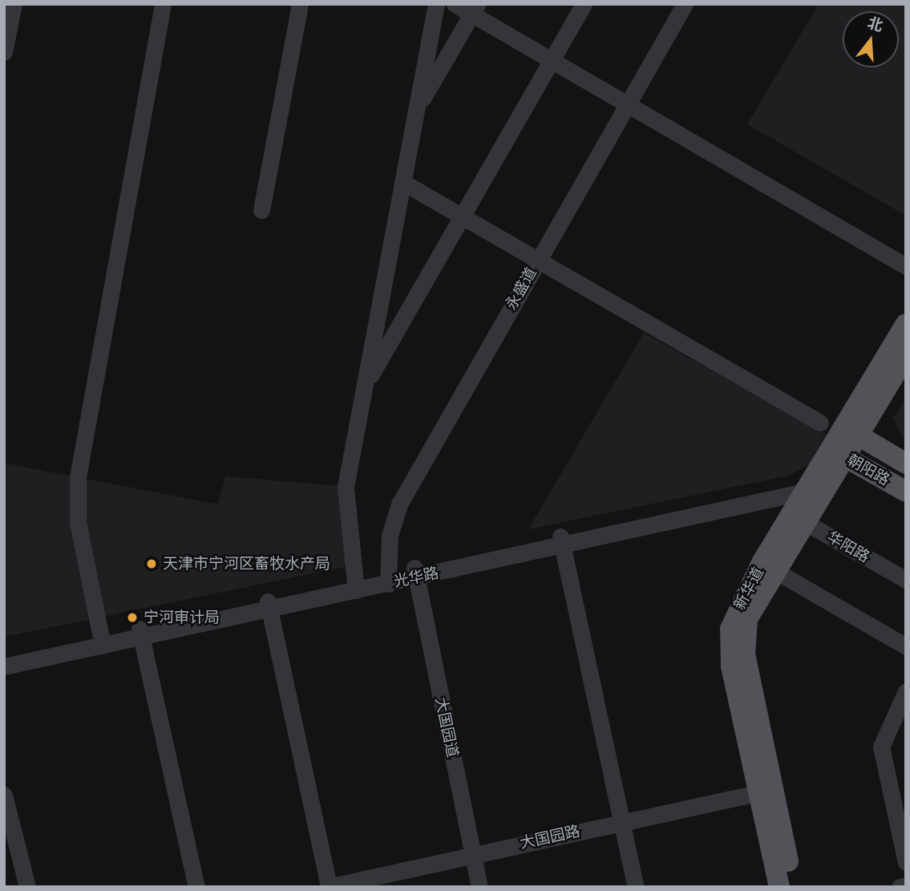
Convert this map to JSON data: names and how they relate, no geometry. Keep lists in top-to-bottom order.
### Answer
{
  "streets": {
    "main road": ["朝阳路", "新华道"],
    "street": [
      "永盛道",
      "华阳路",
      "光华路",
      "大国园道",
      "大国园路"
    ]
  },
  "crossings": [
    ["永盛道", "光华路"],
    ["朝阳路", "新华道"],
    ["华阳路", "新华道"],
    ["光华路", "新华道"],
    ["光华路", "大国园道"],
    ["新华道", "大国园路"],
    ["大国园道", "大国园路"]
  ],
  "places": ["天津市宁河区畜牧水产局", "宁河审计局"],
  "north": "top"
}
